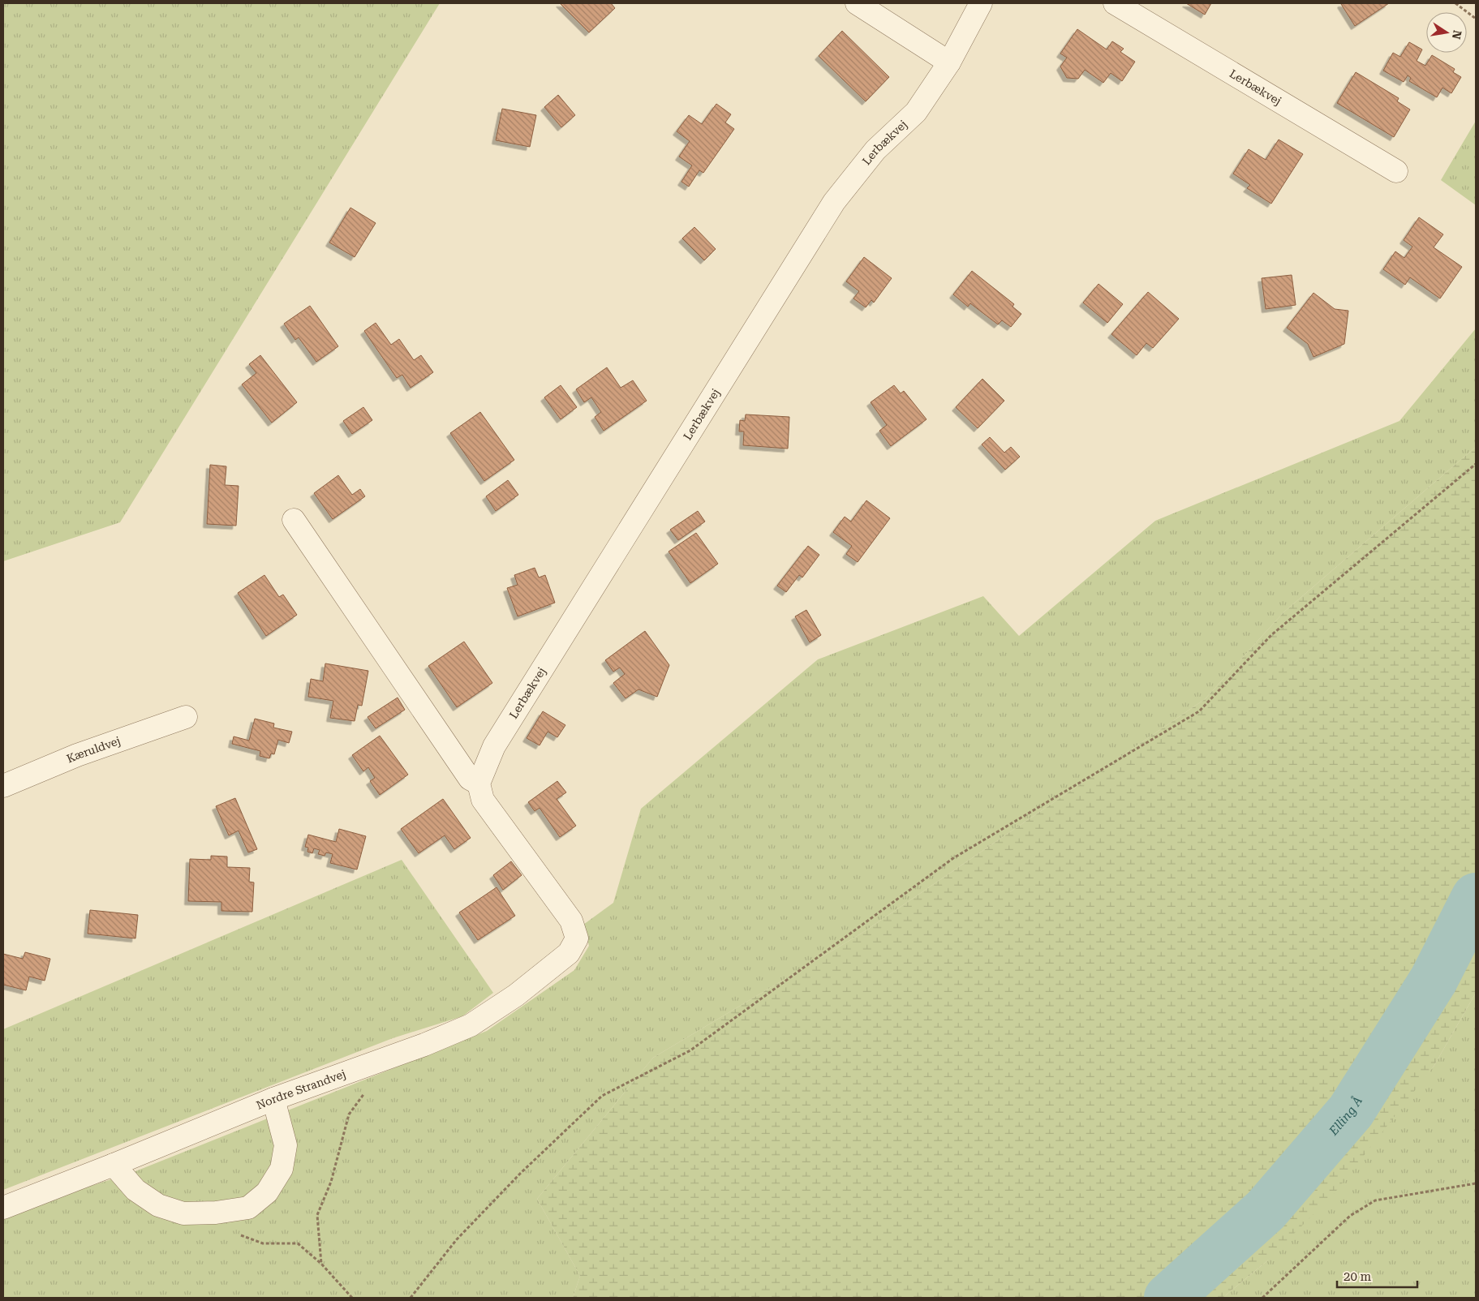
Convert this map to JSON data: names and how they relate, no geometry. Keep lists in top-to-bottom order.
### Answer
{
  "streets": {
    "street": ["Lerbækvej", "Kæruldvej", "Nordre Strandvej"]
  },
  "crossings": [
    ["Lerbækvej", "Nordre Strandvej"]
  ],
  "water": ["Elling Å"],
  "scale_bar": "20 m",
  "north": "right"
}
